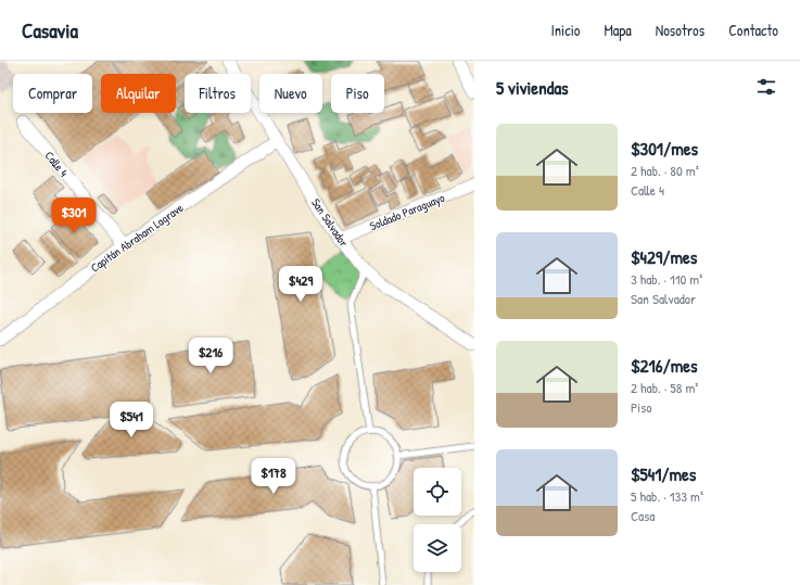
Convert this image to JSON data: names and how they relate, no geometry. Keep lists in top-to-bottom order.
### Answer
{
  "streets": {
    "street": [
      "Calle 4",
      "Soldado Paraguayo",
      "San Salvador",
      "Capitán Abraham Lagrave"
    ]
  },
  "crossings": [
    ["Calle 4", "Capitán Abraham Lagrave"],
    ["Soldado Paraguayo", "San Salvador"],
    ["San Salvador", "Capitán Abraham Lagrave"]
  ],
  "page": {
    "header": "Casavia",
    "nav": [
      "Inicio",
      "Mapa",
      "Nosotros",
      "Contacto"
    ],
    "heading": "5 viviendas",
    "chip": [
      "Comprar",
      "Alquilar",
      "Filtros",
      "Nuevo",
      "Piso"
    ],
    "list": [
      {
        "name": "$301/mes",
        "note": "2 hab. · 80 m² · Calle 4"
      },
      {
        "name": "$429/mes",
        "note": "3 hab. · 110 m² · San Salvador"
      },
      {
        "name": "$216/mes",
        "note": "2 hab. · 58 m² · Piso"
      },
      {
        "name": "$541/mes",
        "note": "5 hab. · 133 m² · Casa"
      }
    ],
    "price": [
      "$301",
      "$429",
      "$216",
      "$541",
      "$178"
    ]
  }
}
